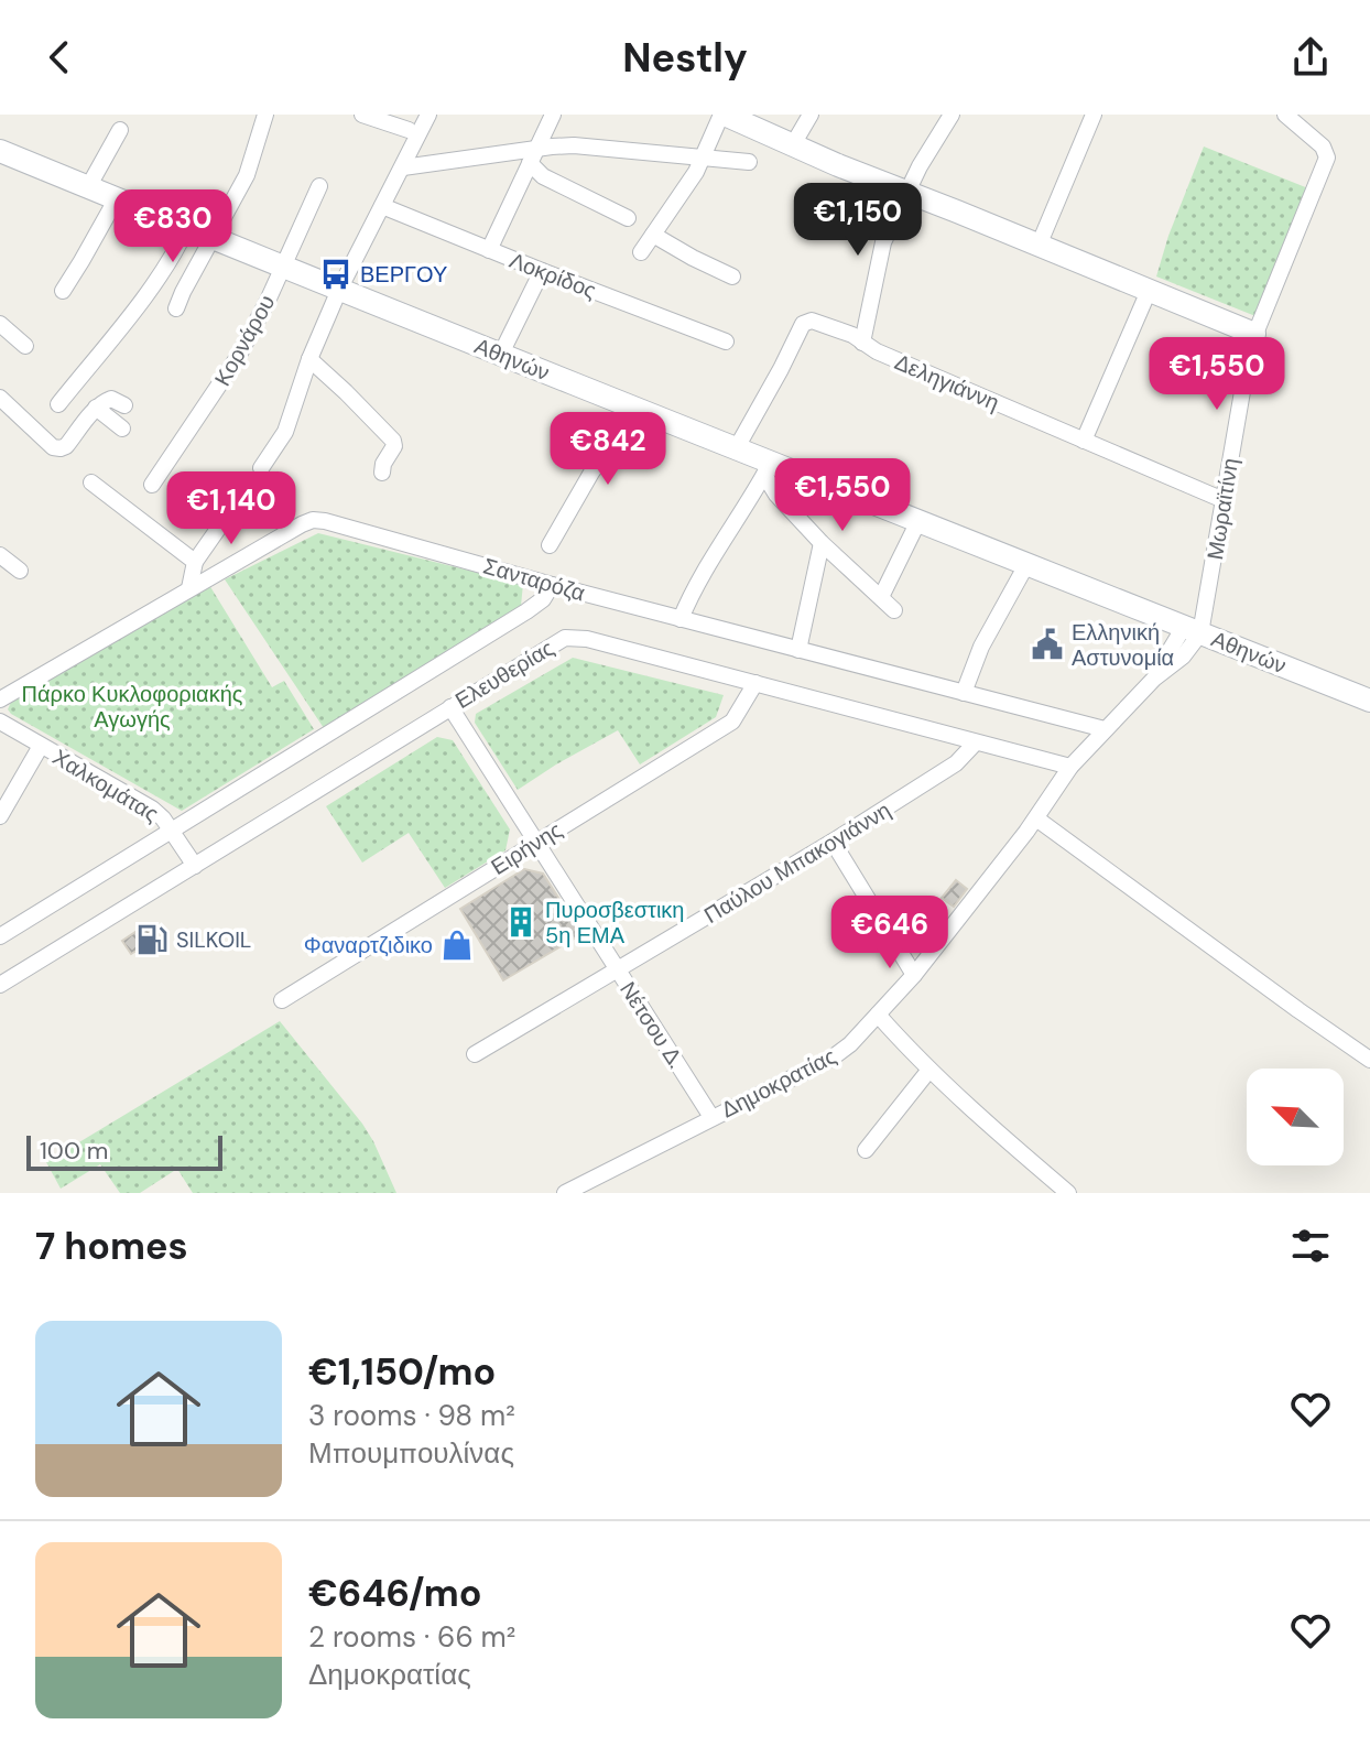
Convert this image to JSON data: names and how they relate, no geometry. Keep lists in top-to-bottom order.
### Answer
{
  "streets": {
    "main road": ["Αθηνών"],
    "street": [
      "Λοκρίδος",
      "Κορνάρου",
      "Δεληγιάννη",
      "Μωραϊτίνη",
      "Σανταρόζα",
      "Ελευθερίας",
      "Χαλκομάτας",
      "Ειρήνης",
      "Παύλου Μπακογιάννη",
      "Νέτσου Δ.",
      "Δημοκρατίας"
    ]
  },
  "crossings": [
    ["Κορνάρου", "Αθηνών"],
    ["Αθηνών", "Δεληγιάννη"],
    ["Αθηνών", "Μωραϊτίνη"],
    ["Αθηνών", "Δημοκρατίας"],
    ["Δεληγιάννη", "Μωραϊτίνη"],
    ["Μωραϊτίνη", "Δημοκρατίας"],
    ["Σανταρόζα", "Ελευθερίας"],
    ["Σανταρόζα", "Δημοκρατίας"],
    ["Ελευθερίας", "Χαλκομάτας"],
    ["Ελευθερίας", "Ειρήνης"],
    ["Ελευθερίας", "Παύλου Μπακογιάννη"],
    ["Ελευθερίας", "Νέτσου Δ."],
    ["Ελευθερίας", "Δημοκρατίας"],
    ["Ειρήνης", "Νέτσου Δ."],
    ["Παύλου Μπακογιάννη", "Νέτσου Δ."],
    ["Νέτσου Δ.", "Δημοκρατίας"]
  ],
  "parks": ["Πάρκο Κυκλοφοριακής Αγωγής"],
  "places": {
    "bus stop": ["ΒΕΡΓΟΥ"],
    "public building": ["Ελληνική Αστυνομία"],
    "building": ["Πυροσβεστικη 5η ΕΜΑ"],
    "fuel station": ["SILKOIL"],
    "shop": ["Φαναρτζιδικο"]
  },
  "scale_bar": "100 m",
  "north": "top left",
  "page": {
    "header": "Nestly",
    "price": [
      "€1,150",
      "€830",
      "€1,550",
      "€842",
      "€1,550",
      "€1,140",
      "€646"
    ],
    "scale": "100 m",
    "heading": "7 homes",
    "list": [
      {
        "name": "€1,150/mo",
        "note": "3 rooms · 98 m² · Μπουμπουλίνας"
      },
      {
        "name": "€646/mo",
        "note": "2 rooms · 66 m² · Δημοκρατίας"
      }
    ]
  }
}
